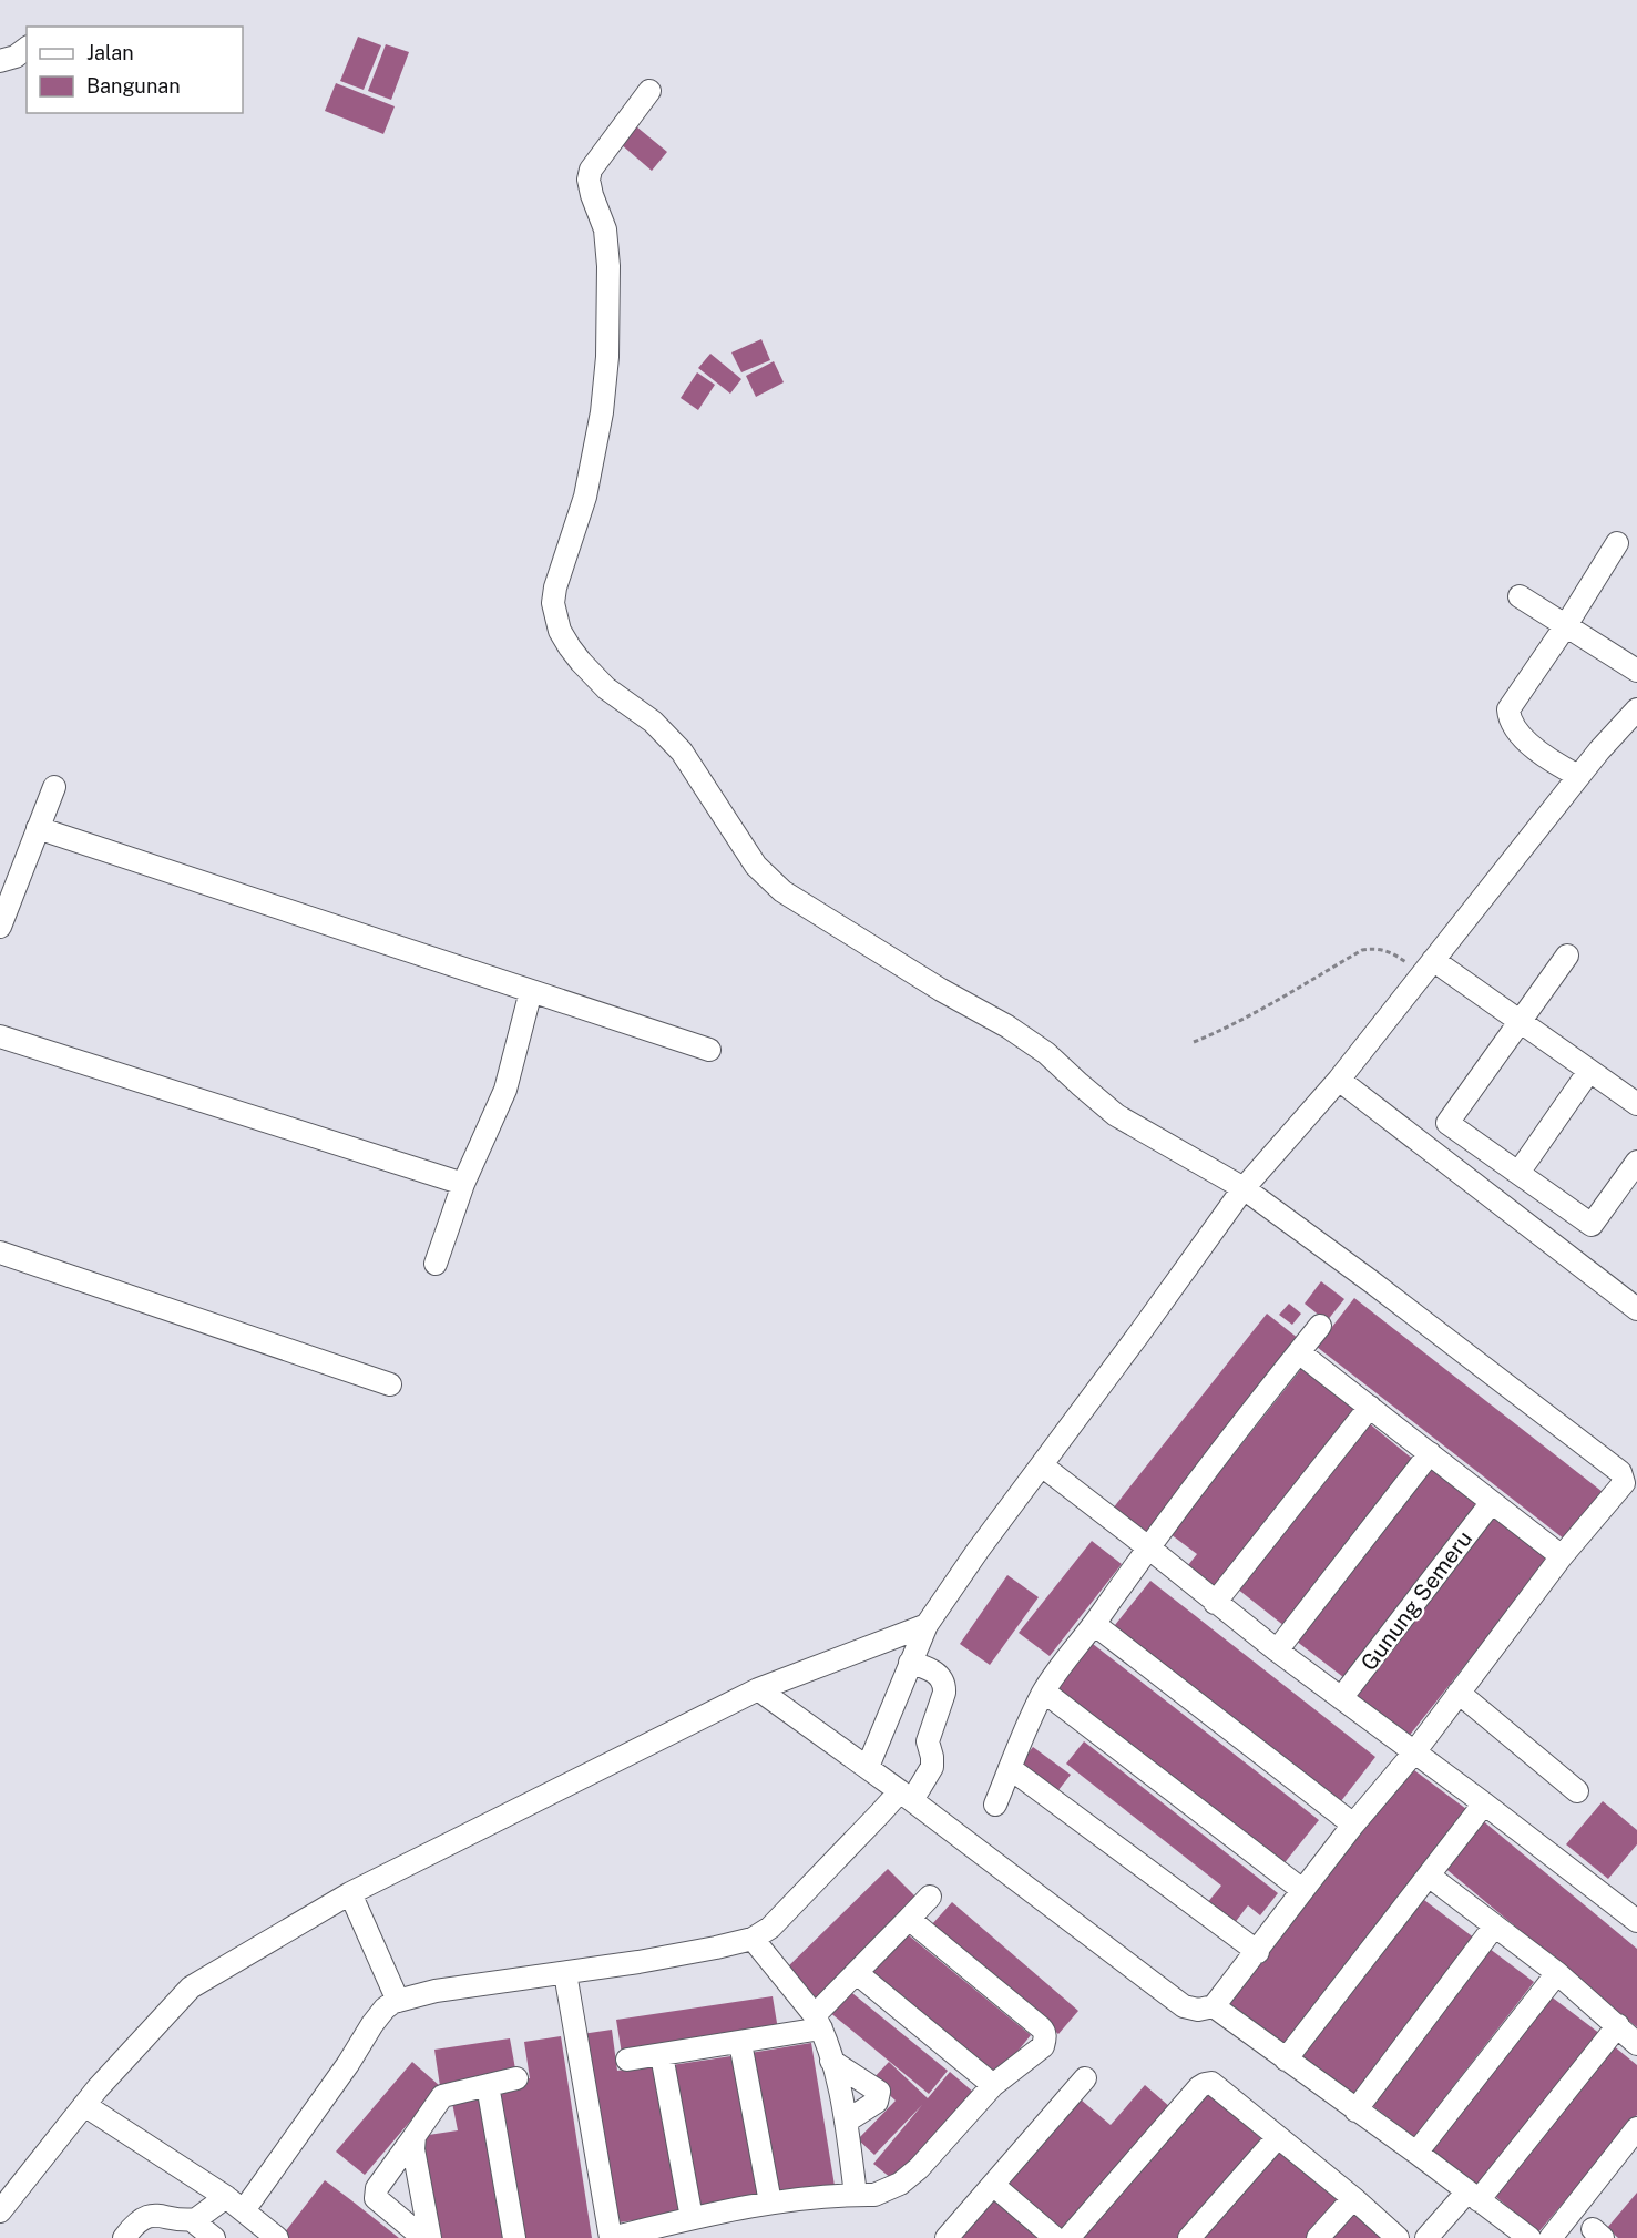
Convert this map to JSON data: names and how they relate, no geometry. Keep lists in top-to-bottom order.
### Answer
{
  "streets": {
    "street": ["Gunung Semeru"]
  },
  "legend": ["Jalan", "Bangunan"]
}
